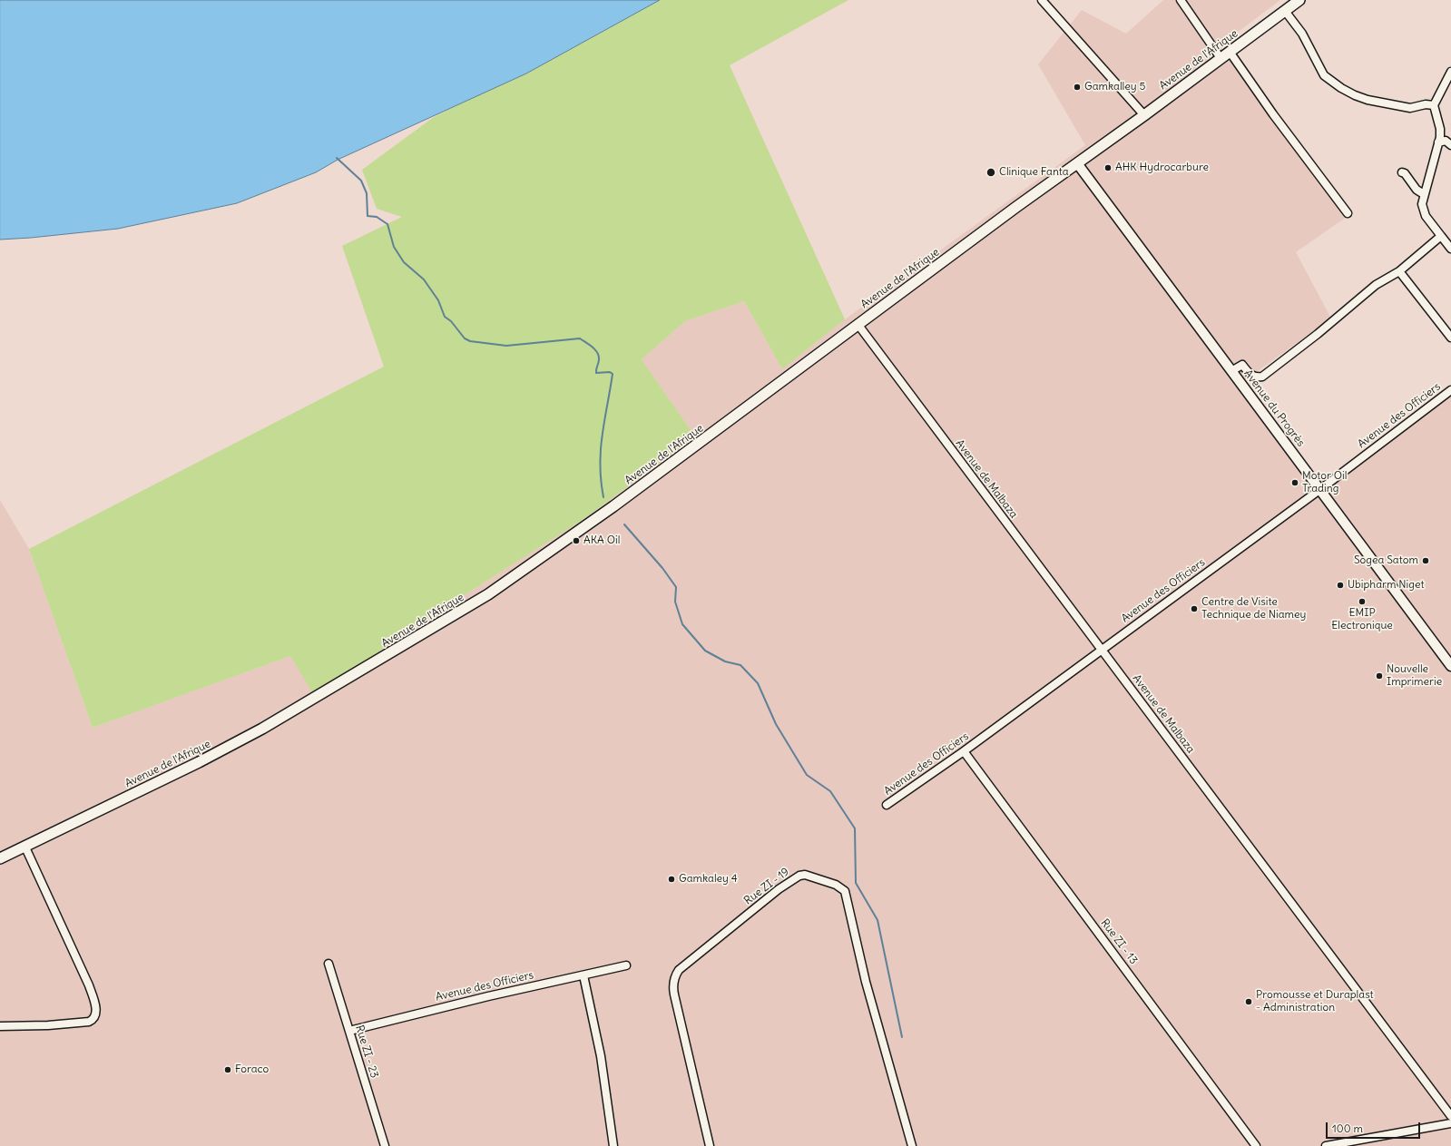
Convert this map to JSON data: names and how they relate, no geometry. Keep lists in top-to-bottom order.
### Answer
{
  "streets": {
    "main road": ["Avenue de l'Afrique"],
    "street": [
      "Avenue du Progrès",
      "Avenue des Officiers",
      "Avenue de Malbaza",
      "Rue ZI - 19",
      "Rue ZI - 13",
      "Rue ZI - 23"
    ]
  },
  "crossings": [
    ["Avenue de l'Afrique", "Avenue du Progrès"],
    ["Avenue de l'Afrique", "Avenue de Malbaza"],
    ["Avenue du Progrès", "Avenue des Officiers"],
    ["Avenue des Officiers", "Avenue de Malbaza"],
    ["Avenue des Officiers", "Rue ZI - 13"],
    ["Avenue des Officiers", "Rue ZI - 23"]
  ],
  "places": [
    "Gamkalley 5",
    "AHK Hydrocarbure",
    "Clinique Fanta",
    "Motor Oil Trading",
    "AKA Oil",
    "Sogea Satom",
    "Ubipharm Niget",
    "EMIP Electronique",
    "Centre de Visite Technique de Niamey",
    "Nouvelle Imprimerie",
    "Gamkaley 4",
    "Promousse et Duraplast - Administration",
    "Foraco"
  ],
  "scale_bar": "100 m"
}
